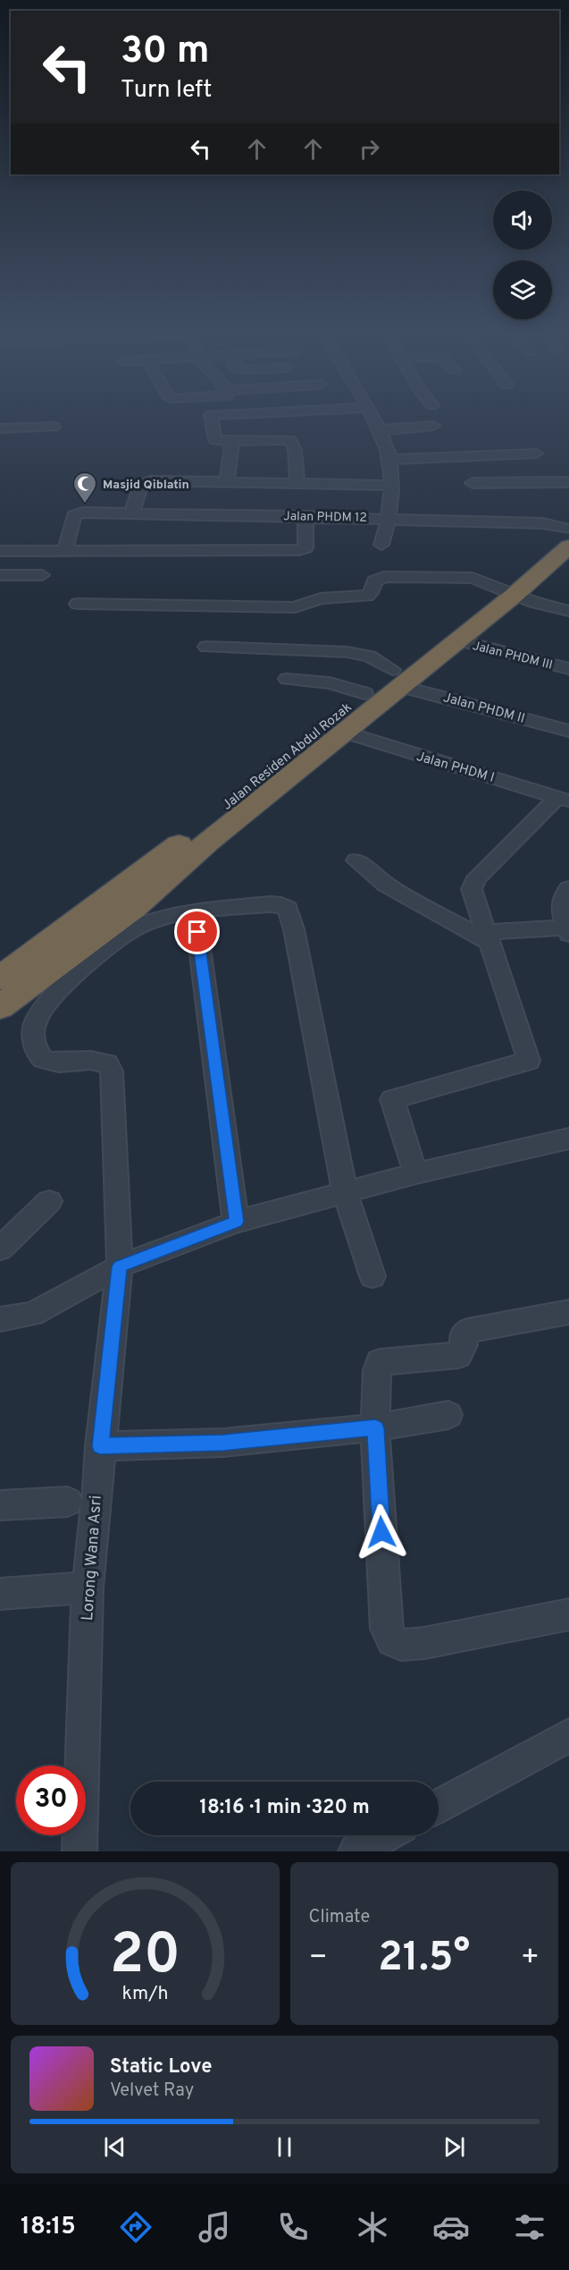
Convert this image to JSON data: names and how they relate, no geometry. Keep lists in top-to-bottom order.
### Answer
{
  "streets": {
    "highway": ["Jalan Residen Abdul Rozak"],
    "street": [
      "Jalan PHDM 12",
      "Jalan PHDM III",
      "Jalan PHDM II",
      "Jalan PHDM I",
      "Lorong Wana Asri"
    ]
  },
  "crossings": [
    ["Jalan PHDM 12", "Jalan Residen Abdul Rozak"],
    ["Jalan PHDM III", "Jalan Residen Abdul Rozak"],
    ["Jalan PHDM II", "Jalan Residen Abdul Rozak"],
    ["Jalan Residen Abdul Rozak", "Jalan PHDM I"],
    ["Jalan Residen Abdul Rozak", "Lorong Wana Asri"]
  ],
  "places": {
    "mosque": ["Masjid Qiblatin"]
  },
  "page": {
    "turn": ["30 m", "Turn left"],
    "limit": "30",
    "trip": "18:16 · 1 min · 320 m",
    "tile": "Climate",
    "heat": ["−", "21.5°", "+"],
    "song": ["Static Love", "Velvet Ray"],
    "tabs": "18:15",
    "gauge": ["20", "km/h"]
  }
}
